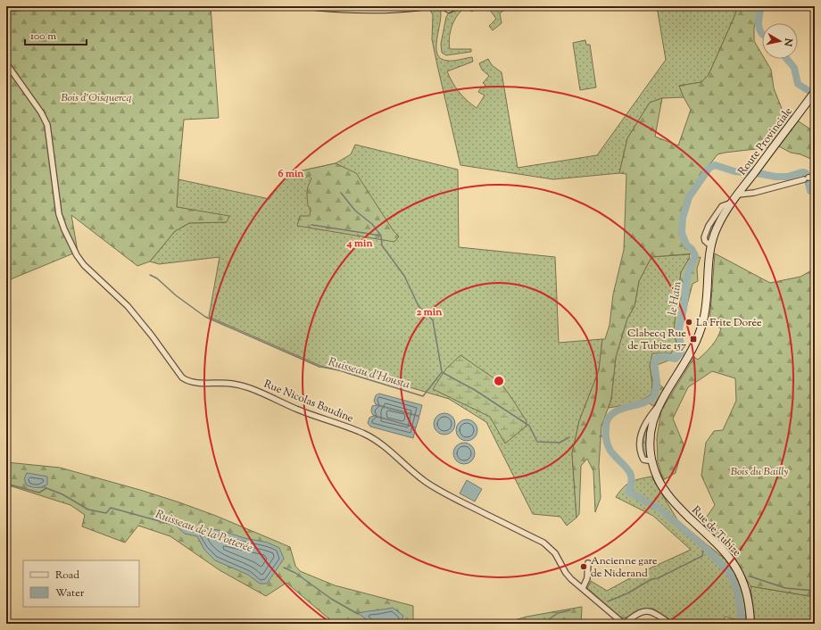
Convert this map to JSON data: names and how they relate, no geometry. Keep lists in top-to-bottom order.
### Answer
{
  "streets": {
    "main road": ["Route Provinciale", "Rue de Tubize"],
    "street": ["Rue Nicolas Baudine"]
  },
  "crossings": [
    ["Route Provinciale", "Rue de Tubize"]
  ],
  "water": ["le Hain", "Ruisseau d'Housta", "Ruisseau de la Potterée"],
  "parks": ["Bois d'Oisquercq", "Bois du Bailly"],
  "places": {
    "other": ["La Frite Dorée", "Ancienne gare de Niderand"],
    "transit": ["Clabecq Rue de Tubize 157"]
  },
  "legend": ["Road", "Water"],
  "scale_bar": "100 m",
  "north": "right",
  "rings": ["6 min", "4 min", "2 min"]
}
